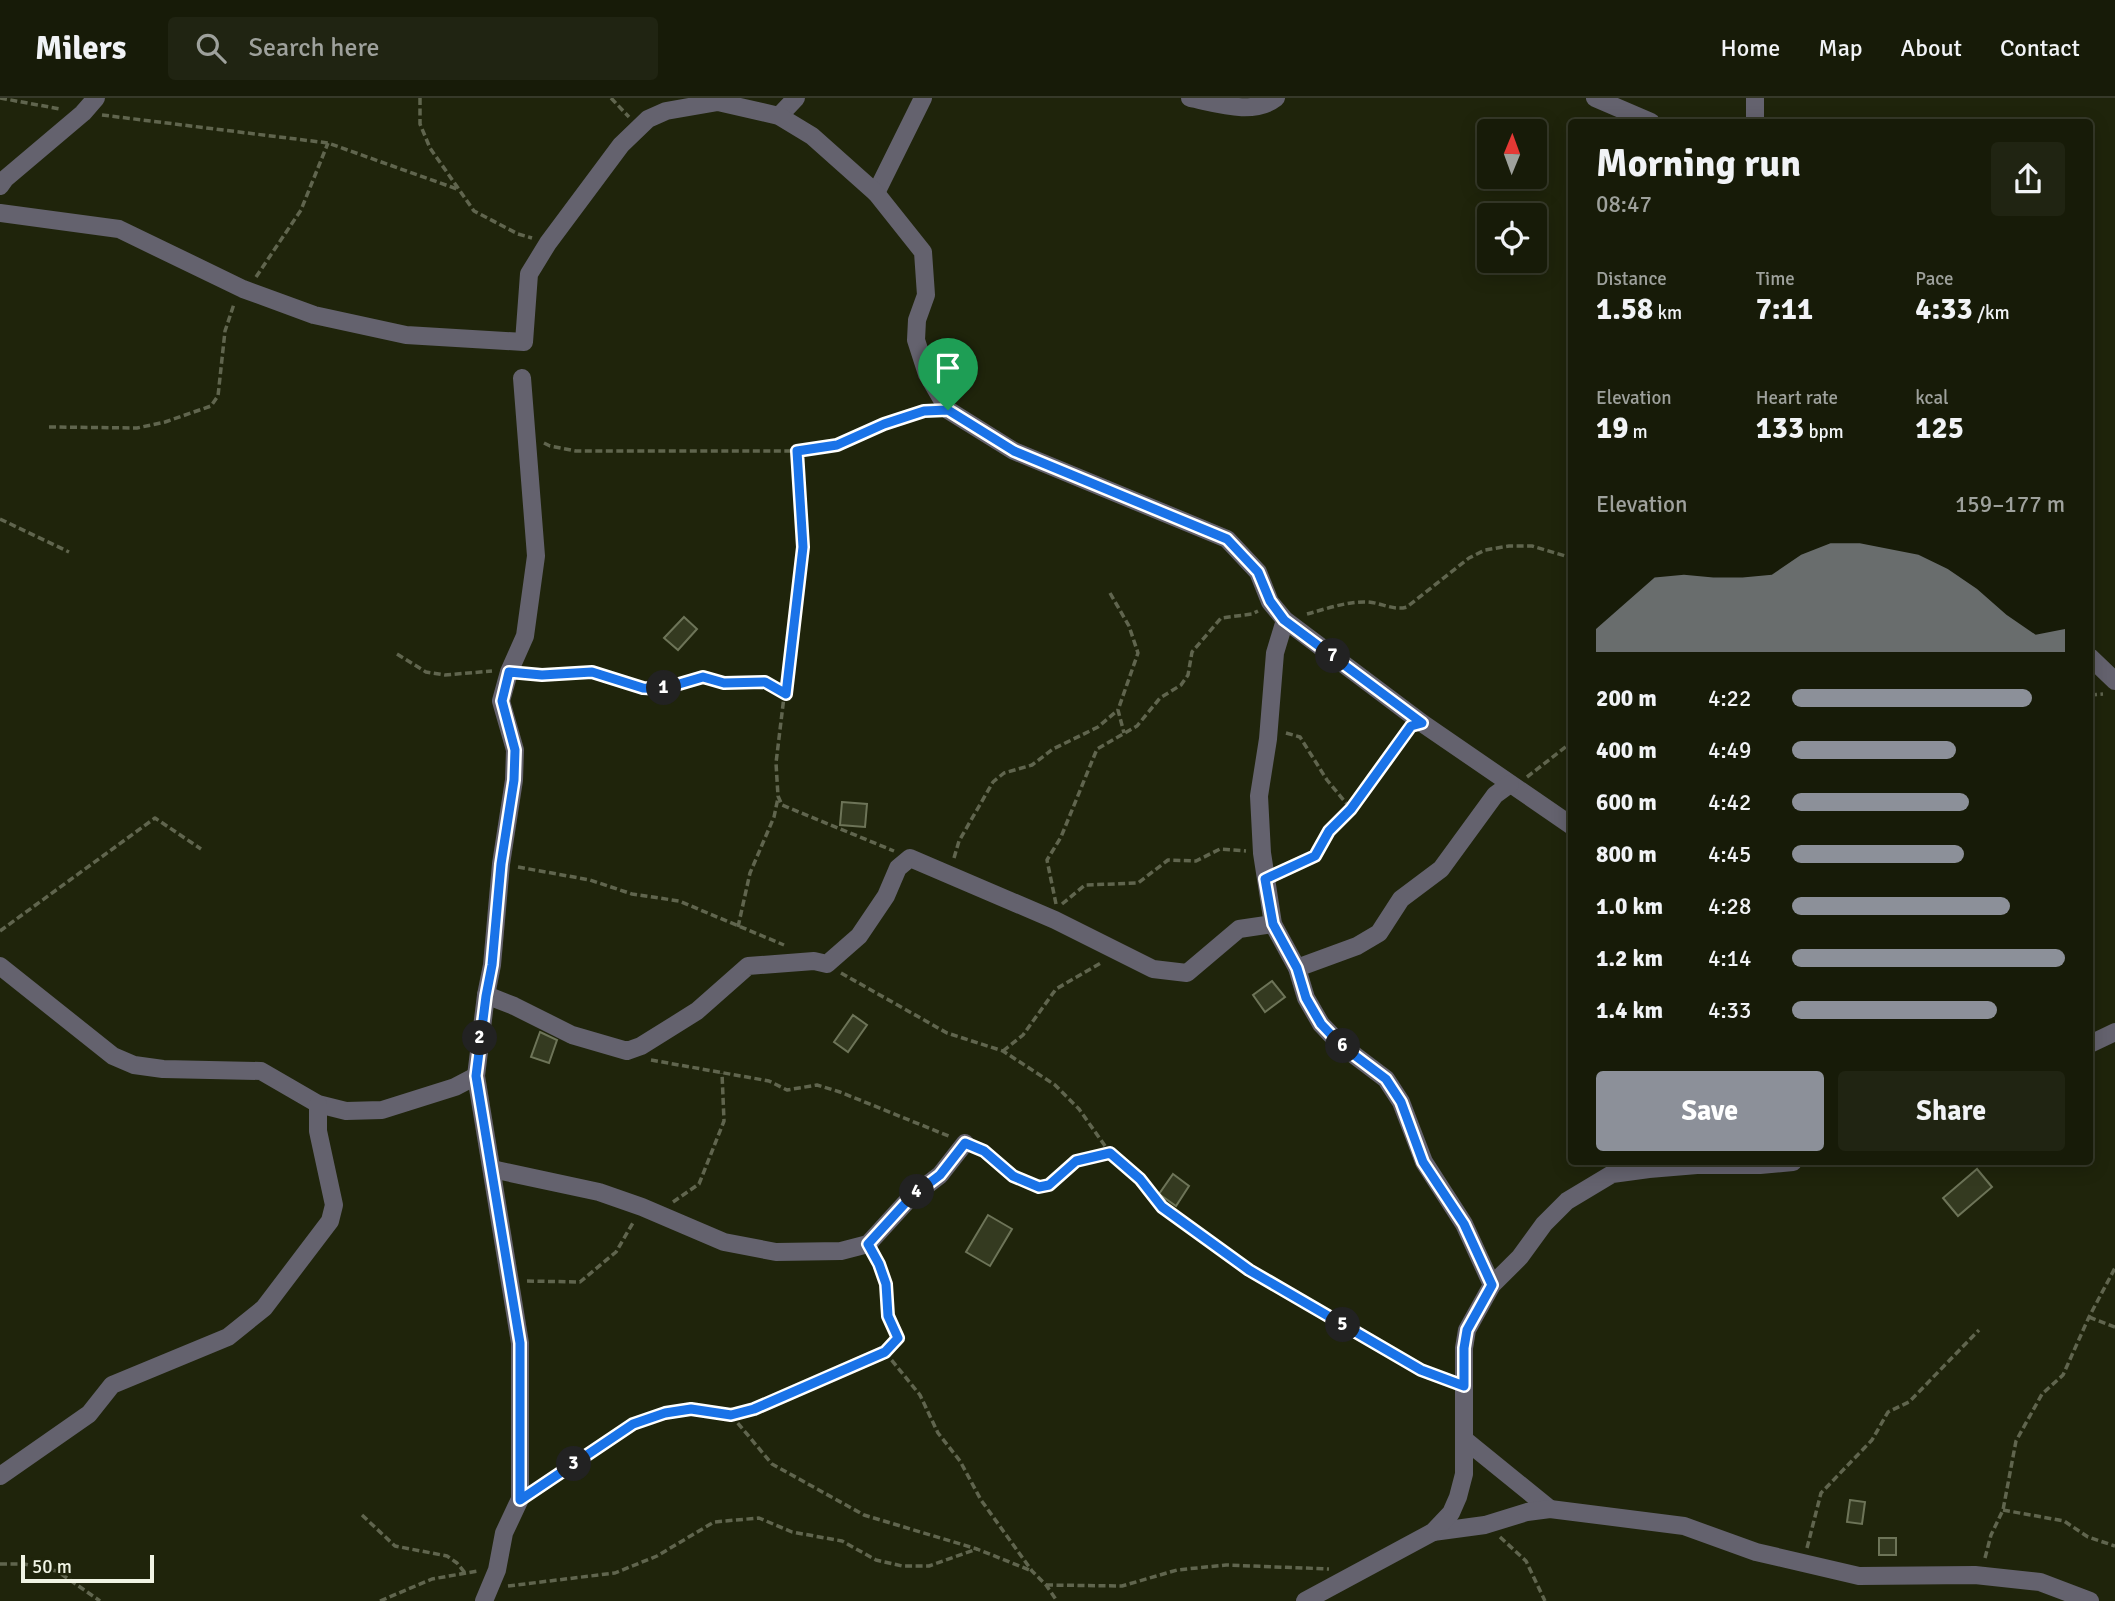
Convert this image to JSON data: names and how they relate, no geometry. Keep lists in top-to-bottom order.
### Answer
{
  "scale_bar": "50 m",
  "north": "top",
  "page": {
    "header": "Milers",
    "search": "Search here",
    "nav": [
      "Home",
      "Map",
      "About",
      "Contact"
    ],
    "heading": ["Morning run", "08:47"],
    "stats": [
      ["Distance", "1.58 km"],
      ["Time", "7:11"],
      ["Pace", "4:33 /km"],
      ["Elevation", "19 m"],
      ["Heart rate", "133 bpm"],
      ["kcal", "125"]
    ],
    "chart": ["Elevation", "159–177 m"],
    "pins": [
      "7",
      "1",
      "2",
      "6",
      "4",
      "5",
      "3"
    ],
    "list": [
      {
        "name": "200 m",
        "note": "4:22"
      },
      {
        "name": "400 m",
        "note": "4:49"
      },
      {
        "name": "600 m",
        "note": "4:42"
      },
      {
        "name": "800 m",
        "note": "4:45"
      },
      {
        "name": "1.0 km",
        "note": "4:28"
      },
      {
        "name": "1.2 km",
        "note": "4:14"
      },
      {
        "name": "1.4 km",
        "note": "4:33"
      }
    ],
    "buttons": ["Save", "Share"],
    "scale": "50 m"
  }
}
